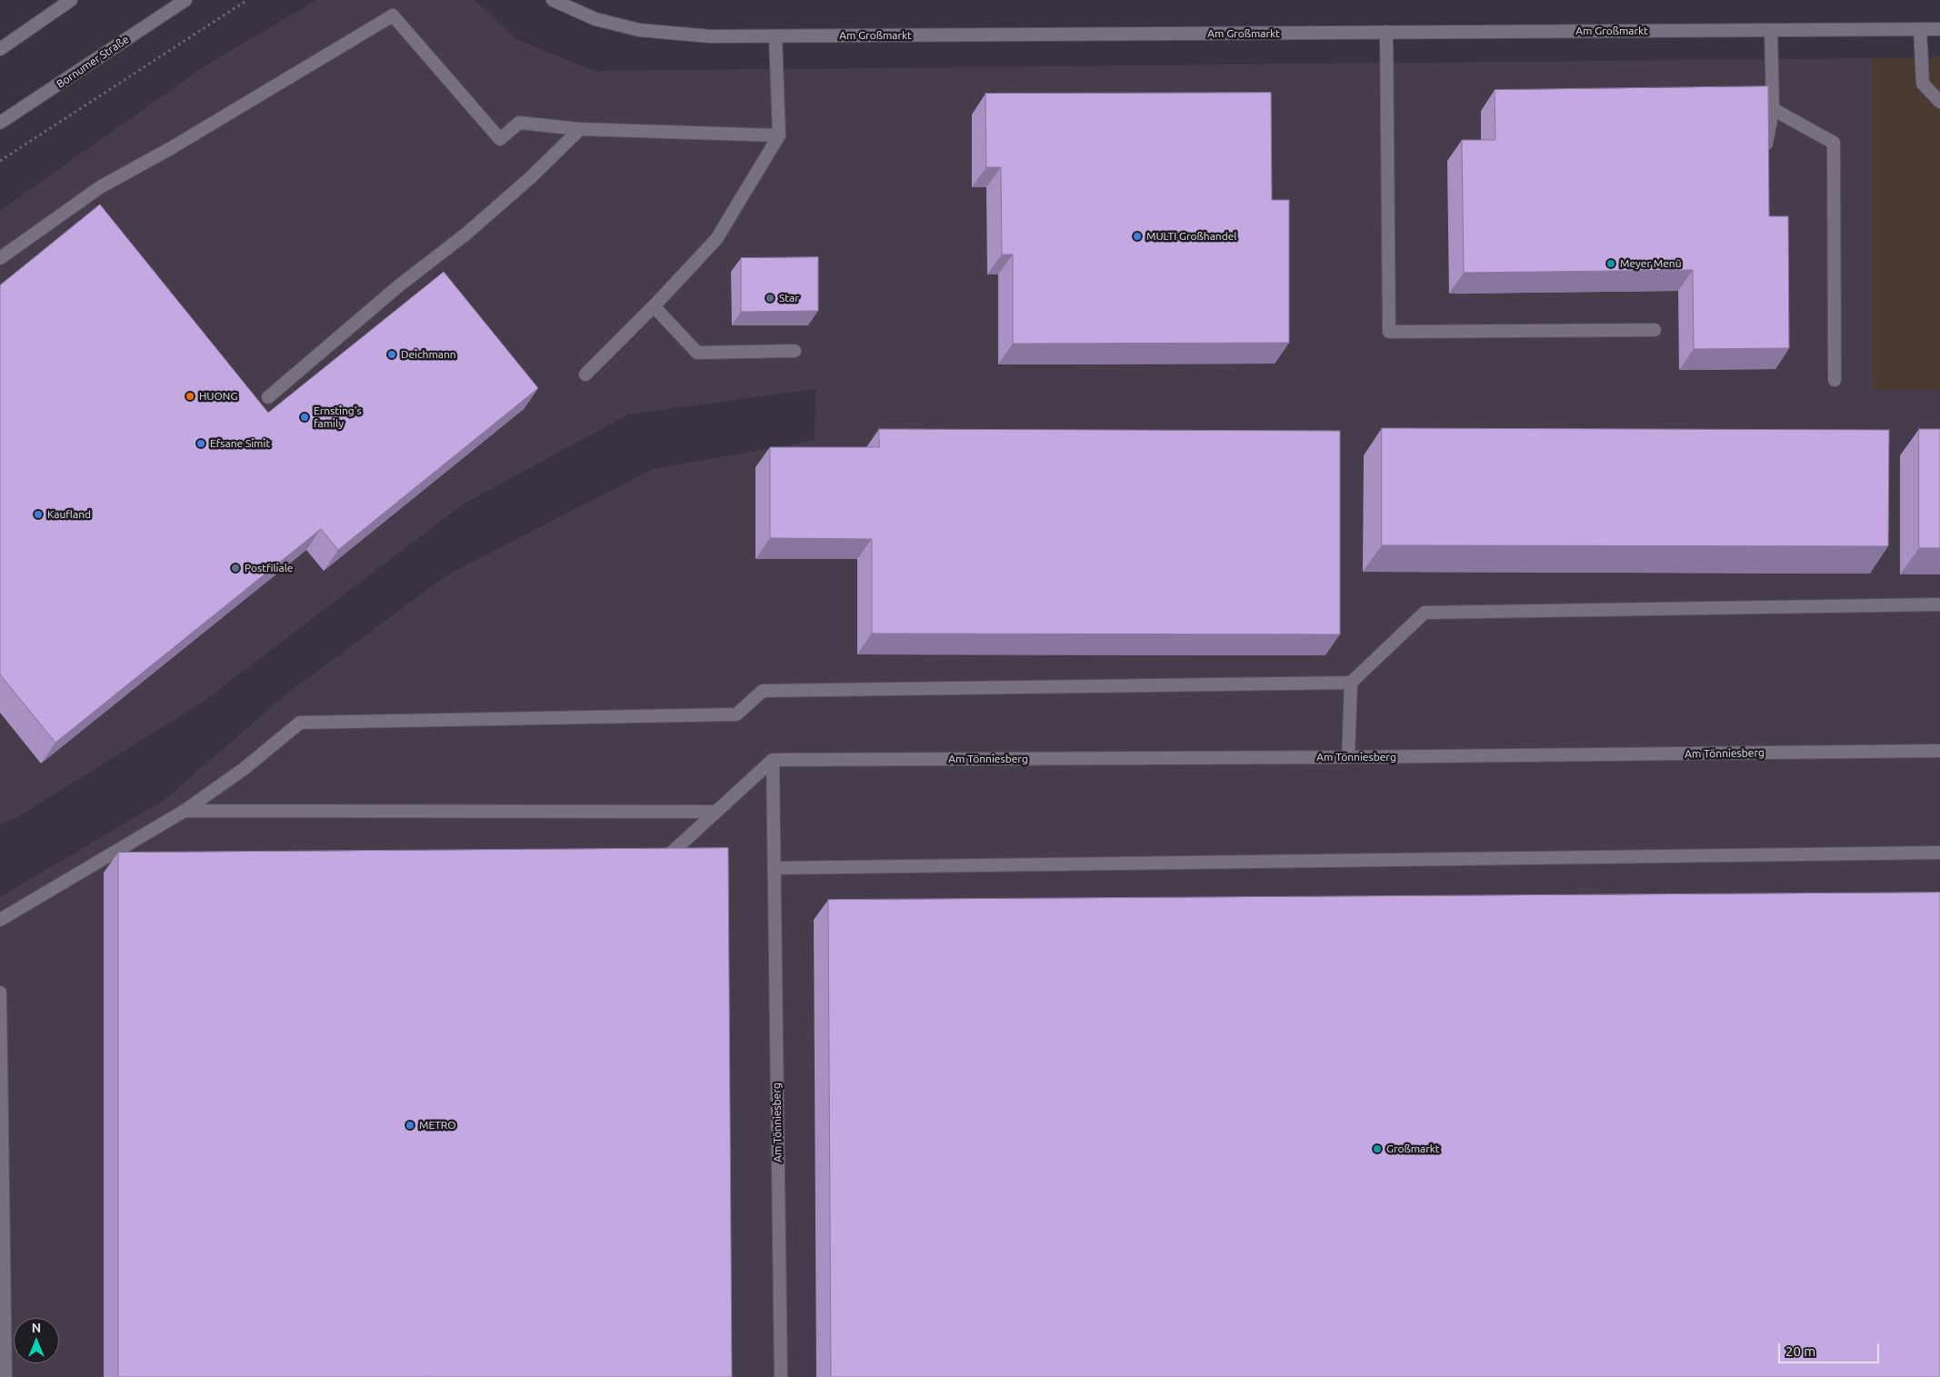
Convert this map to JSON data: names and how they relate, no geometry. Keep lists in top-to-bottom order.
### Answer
{
  "streets": {
    "street": ["Am Großmarkt", "Bornumer Straße", "Am Tönniesberg"]
  },
  "places": [
    "MULTI Großhandel",
    "Meyer Menü",
    "Star",
    "Deichmann",
    "HUONG",
    "Ernsting's family",
    "Efsane Simit",
    "Kaufland",
    "Postfiliale",
    "METRO",
    "Großmarkt"
  ],
  "scale_bar": "20 m",
  "north": "top"
}
